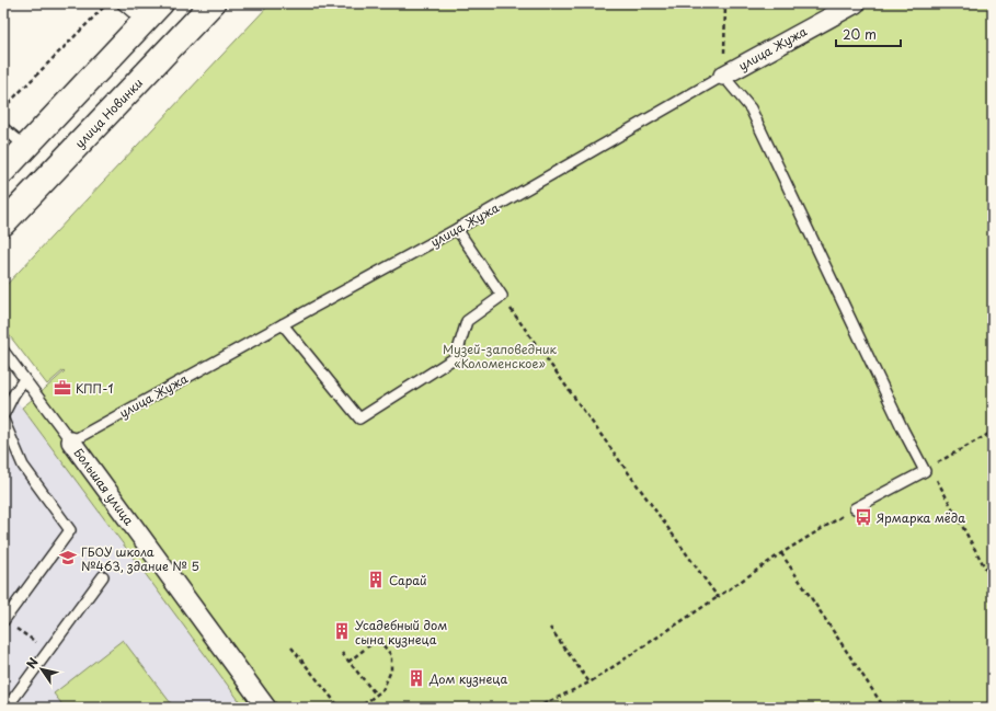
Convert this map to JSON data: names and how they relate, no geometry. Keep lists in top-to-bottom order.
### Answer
{
  "streets": {
    "street": ["улица Жужа", "улица Новинки", "Большая улица"]
  },
  "crossings": [
    ["улица Жужа", "Большая улица"]
  ],
  "parks": ["Музей-заповедник «Коломенское»"],
  "places": {
    "office": ["КПП-1"],
    "bus stop": ["Ярмарка мёда"],
    "school or university": ["ГБОУ школа №463, здание № 5"],
    "building": ["Сарай", "Усадебный дом сына кузнеца", "Дом кузнеца"]
  },
  "scale_bar": "20 m",
  "north": "top left"
}
